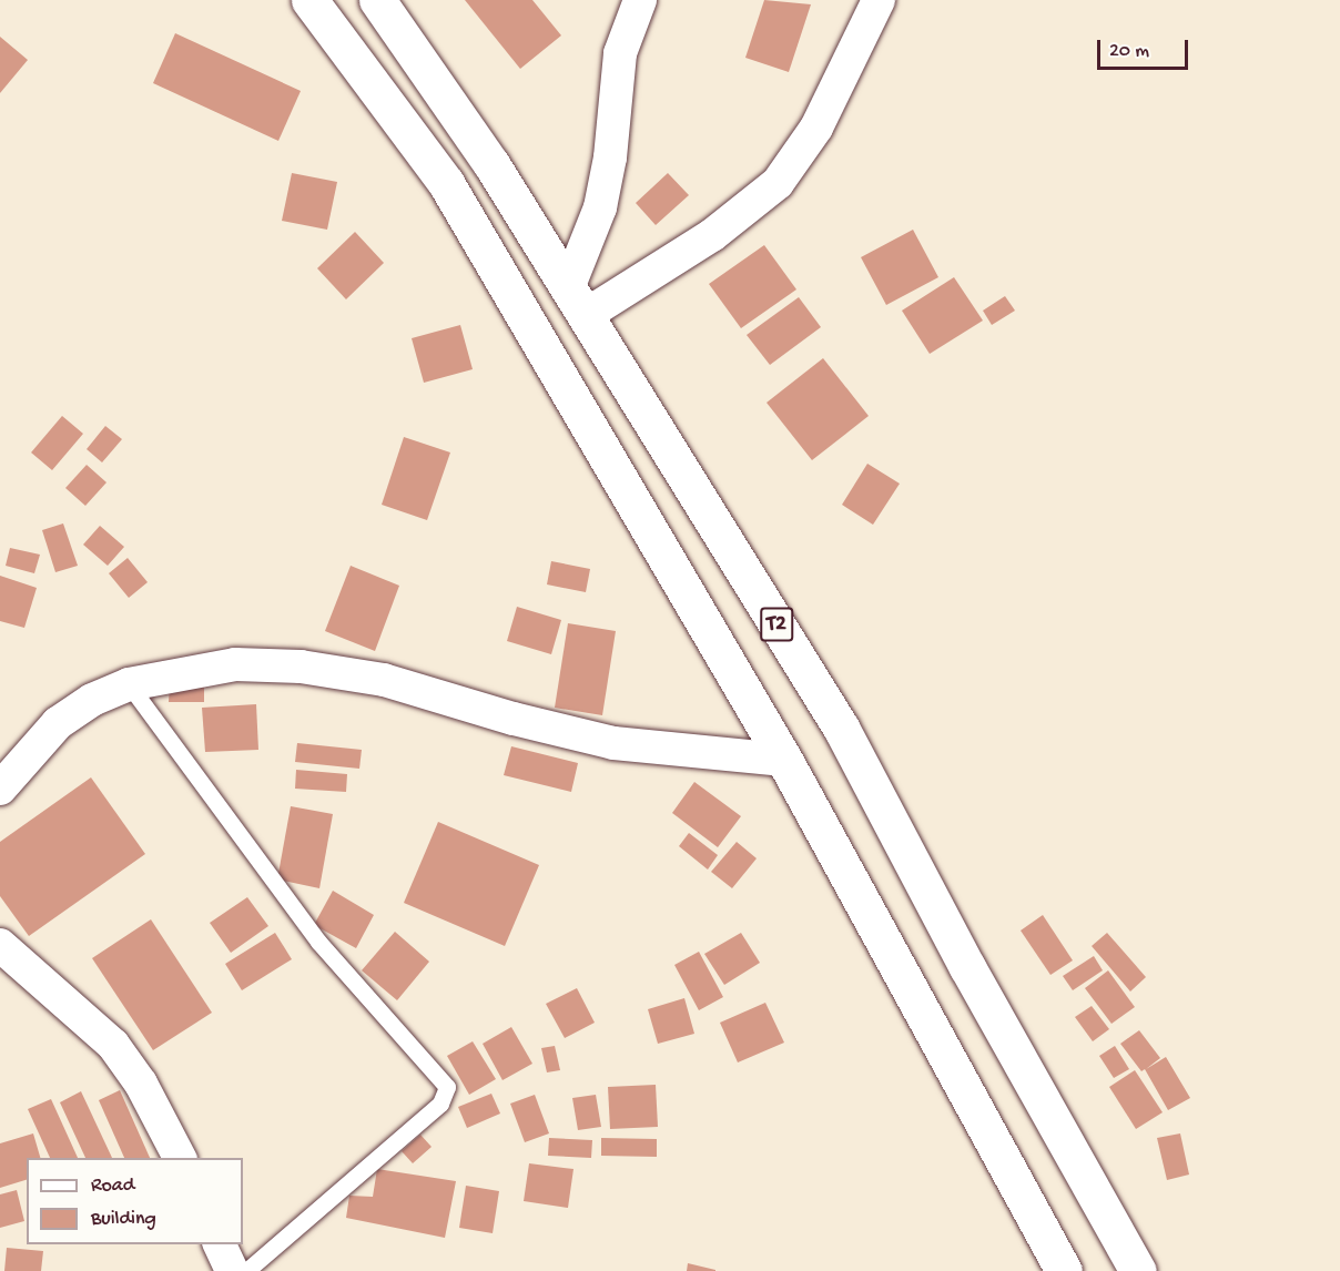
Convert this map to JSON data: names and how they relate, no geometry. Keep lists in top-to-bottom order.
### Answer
{
  "streets": {
    "highway": ["T2"]
  },
  "legend": ["Road", "Building"],
  "scale_bar": "20 m"
}
